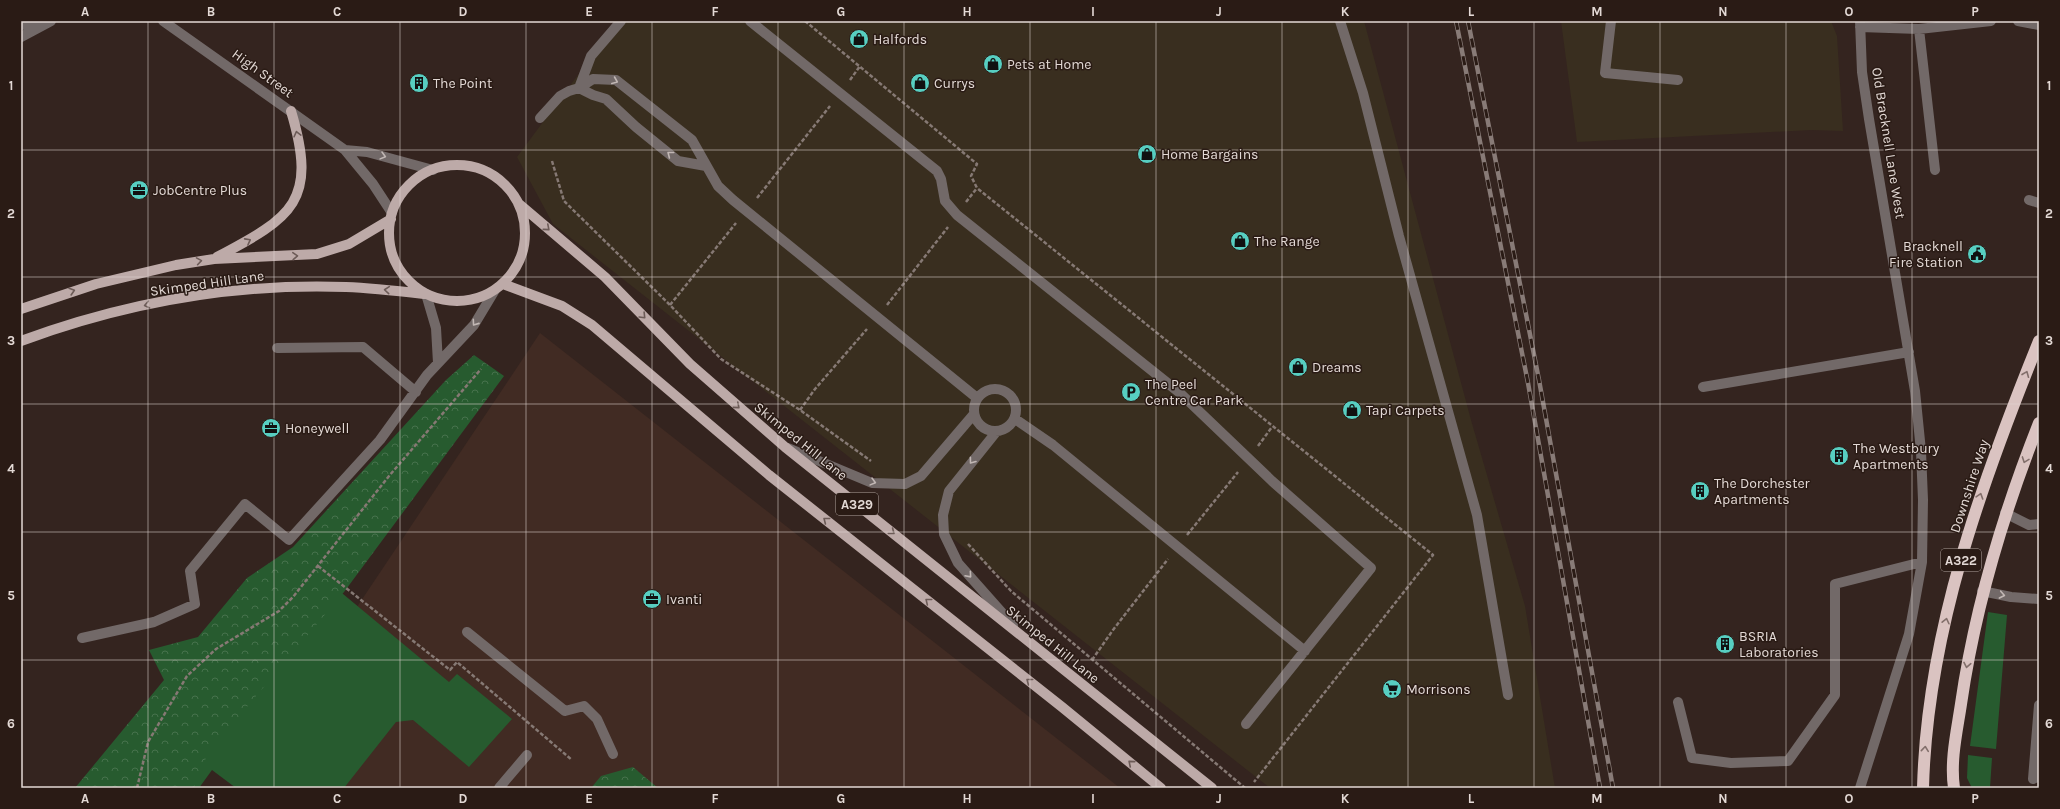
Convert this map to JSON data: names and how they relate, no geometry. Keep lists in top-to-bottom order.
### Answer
{
  "streets": {
    "highway": ["Downshire Way", "A322"],
    "main road": ["Skimped Hill Lane", "A329"],
    "street": ["High Street", "Old Bracknell Lane West"]
  },
  "crossings": [
    ["High Street", "Skimped Hill Lane"],
    ["High Street", "A329"],
    ["Skimped Hill Lane", "A329"]
  ],
  "places": {
    "shop": [
      "Halfords",
      "Pets at Home",
      "Currys",
      "Home Bargains",
      "The Range",
      "Dreams",
      "Tapi Carpets"
    ],
    "building": [
      "The Point",
      "The Westbury Apartments",
      "The Dorchester Apartments",
      "BSRIA Laboratories"
    ],
    "office": ["JobCentre Plus", "Honeywell", "Ivanti"],
    "public building": ["Bracknell Fire Station"],
    "parking": ["The Peel Centre Car Park"],
    "supermarket": ["Morrisons"]
  },
  "grid": {
    "columns": [
      "A",
      "B",
      "C",
      "D",
      "E",
      "F",
      "G",
      "H",
      "I",
      "J",
      "K",
      "L",
      "M",
      "N",
      "O",
      "P"
    ],
    "rows": [
      "1",
      "2",
      "3",
      "4",
      "5",
      "6"
    ]
  }
}
